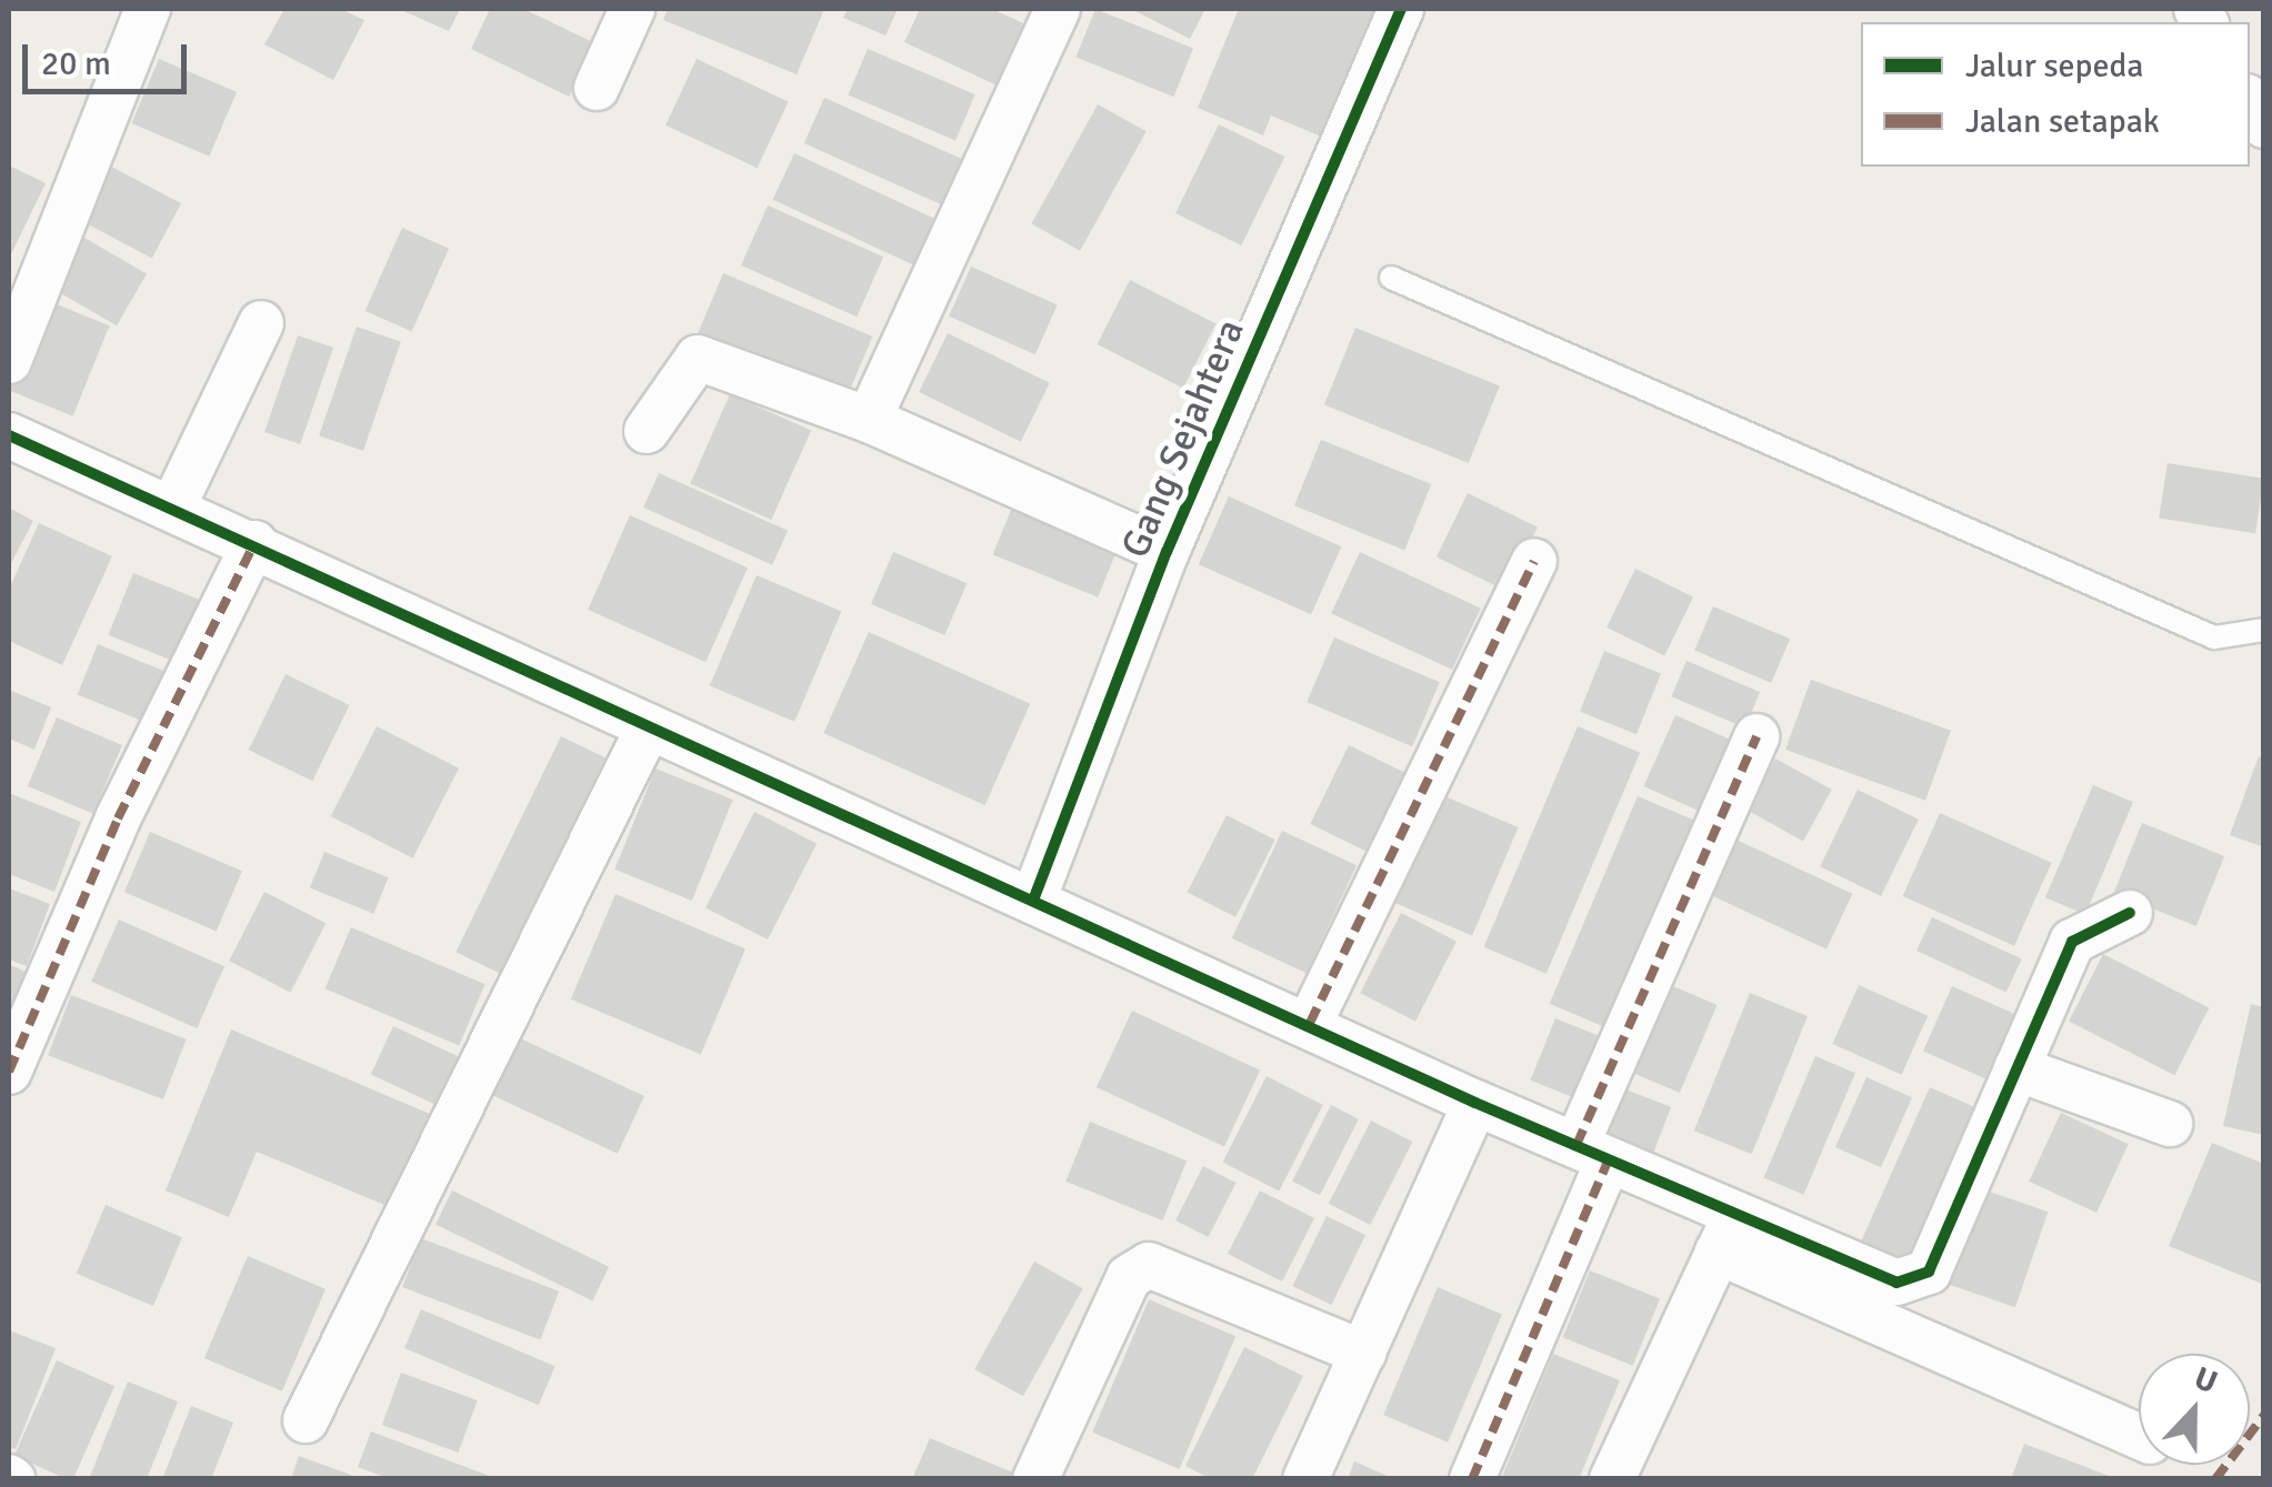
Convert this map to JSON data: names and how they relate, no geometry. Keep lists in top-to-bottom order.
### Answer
{
  "streets": {
    "street": ["Gang Sejahtera"]
  },
  "legend": ["Jalur sepeda", "Jalan setapak"],
  "scale_bar": "20 m",
  "north": "top"
}
